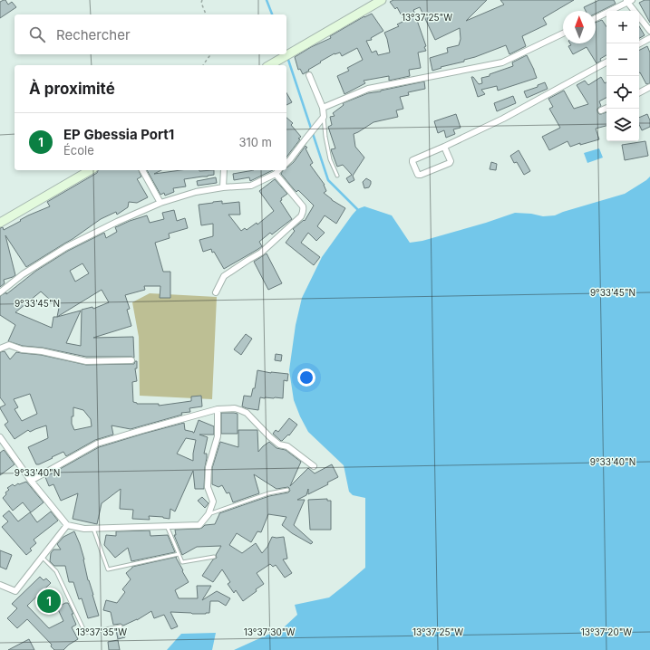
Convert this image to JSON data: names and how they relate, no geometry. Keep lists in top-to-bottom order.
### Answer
{
  "north": "top",
  "page": {
    "map_buttons": ["+", "−"],
    "search": "Rechercher",
    "heading": "À proximité",
    "list": [
      {
        "mark": "1",
        "name": "EP Gbessia Port1",
        "note": "École",
        "value": "310 m"
      }
    ],
    "pins": "1"
  },
  "coordinates": [
    "13°37'25\"W",
    "9°33'45\"N",
    "9°33'40\"N",
    "13°37'35\"W",
    "13°37'30\"W",
    "13°37'20\"W"
  ]
}
